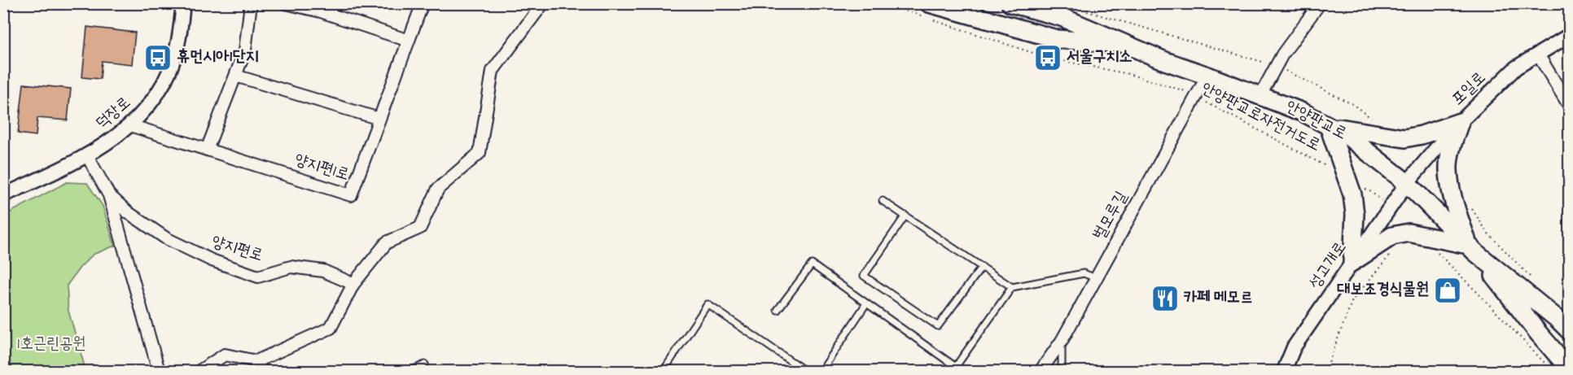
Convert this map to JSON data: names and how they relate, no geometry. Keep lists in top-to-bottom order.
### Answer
{
  "streets": {
    "main road": ["안양판교로"],
    "street": [
      "포일로",
      "덕장로",
      "양지편1로",
      "벌모루길",
      "양지편로",
      "성고개로"
    ],
    "path": ["안양판교로자전거도로"]
  },
  "crossings": [
    ["포일로", "안양판교로"],
    ["포일로", "성고개로"],
    ["덕장로", "양지편1로"],
    ["덕장로", "양지편로"],
    ["안양판교로자전거도로", "벌모루길"],
    ["안양판교로", "벌모루길"],
    ["안양판교로", "성고개로"]
  ],
  "parks": ["1호근린공원"],
  "places": {
    "bus stop": ["휴먼시아1단지", "서울구치소"],
    "shop": ["대보조경식물원"],
    "restaurant": ["카페 메모르"]
  }
}
